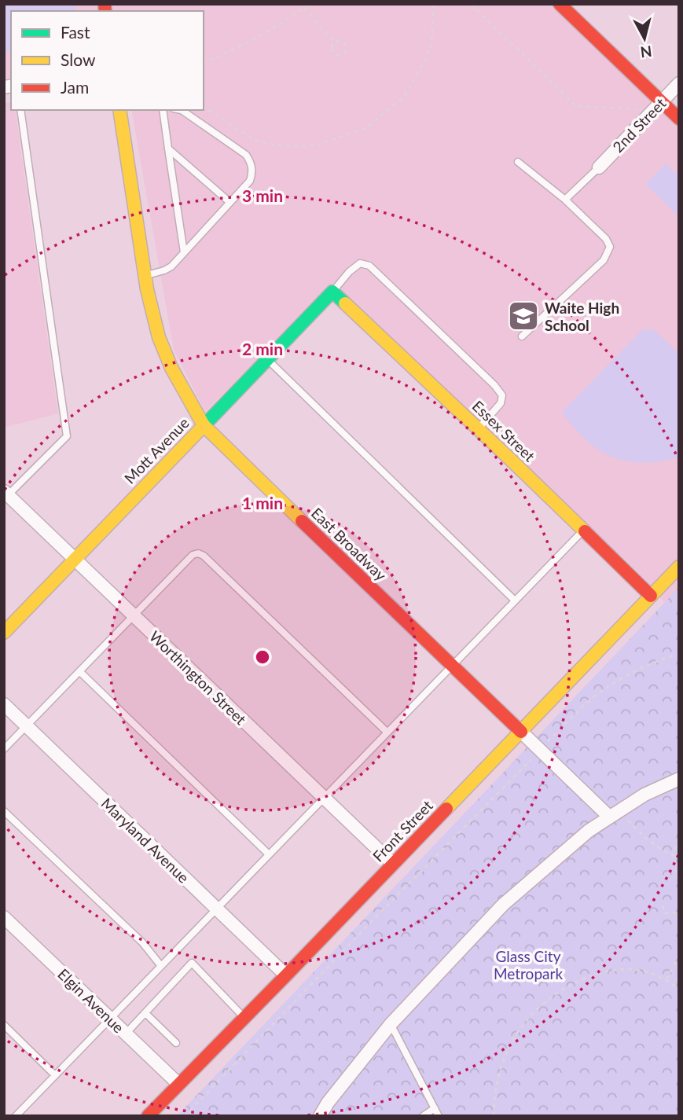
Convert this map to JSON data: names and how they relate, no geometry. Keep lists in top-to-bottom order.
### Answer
{
  "streets": {
    "street": [
      "2nd Street",
      "Essex Street",
      "Mott Avenue",
      "East Broadway",
      "Worthington Street",
      "Front Street",
      "Maryland Avenue",
      "Elgin Avenue"
    ]
  },
  "crossings": [
    ["Essex Street", "Mott Avenue"],
    ["Essex Street", "Front Street"],
    ["Mott Avenue", "East Broadway"],
    ["Mott Avenue", "Worthington Street"],
    ["East Broadway", "Front Street"],
    ["Worthington Street", "Front Street"],
    ["Front Street", "Maryland Avenue"],
    ["Front Street", "Elgin Avenue"]
  ],
  "parks": ["Glass City Metropark"],
  "places": {
    "school or university": ["Waite High School"]
  },
  "legend": ["Fast", "Slow", "Jam"],
  "north": "bottom",
  "rings": ["3 min", "2 min", "1 min"]
}
